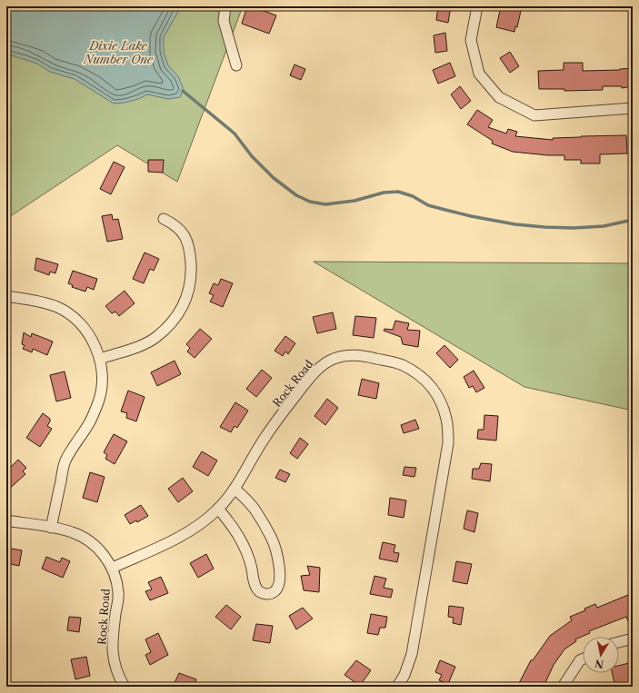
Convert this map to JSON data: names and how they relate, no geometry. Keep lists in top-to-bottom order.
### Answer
{
  "streets": {
    "street": ["Rock Road"]
  },
  "water": ["Dixie Lake Number One"],
  "north": "bottom"
}
